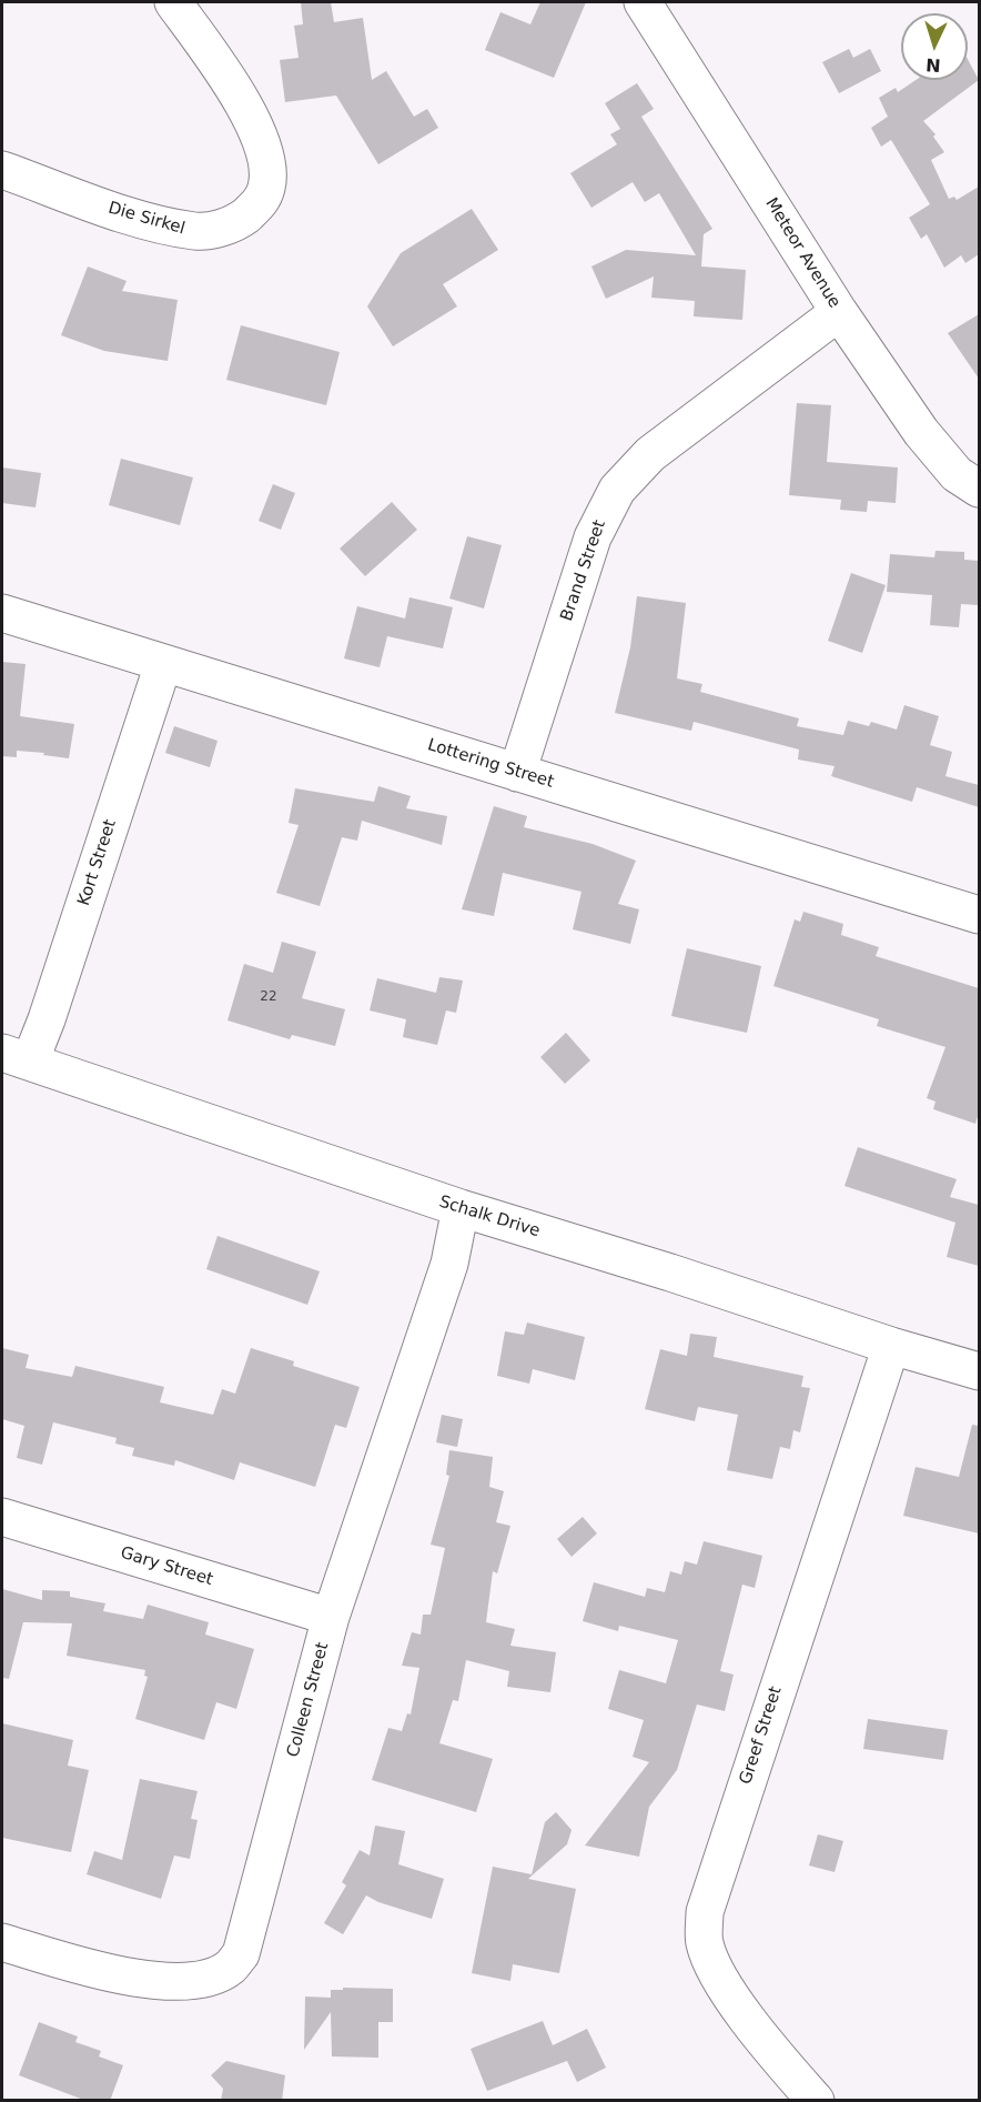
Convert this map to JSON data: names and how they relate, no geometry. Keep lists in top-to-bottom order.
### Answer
{
  "streets": {
    "street": [
      "Die Sirkel",
      "Meteor Avenue",
      "Brand Street",
      "Lottering Street",
      "Kort Street",
      "Schalk Drive",
      "Gary Street",
      "Colleen Street",
      "Greef Street"
    ]
  },
  "crossings": [
    ["Meteor Avenue", "Brand Street"],
    ["Brand Street", "Lottering Street"],
    ["Lottering Street", "Kort Street"],
    ["Kort Street", "Schalk Drive"],
    ["Schalk Drive", "Colleen Street"],
    ["Schalk Drive", "Greef Street"],
    ["Gary Street", "Colleen Street"]
  ],
  "house_numbers": ["22"],
  "north": "bottom"
}
